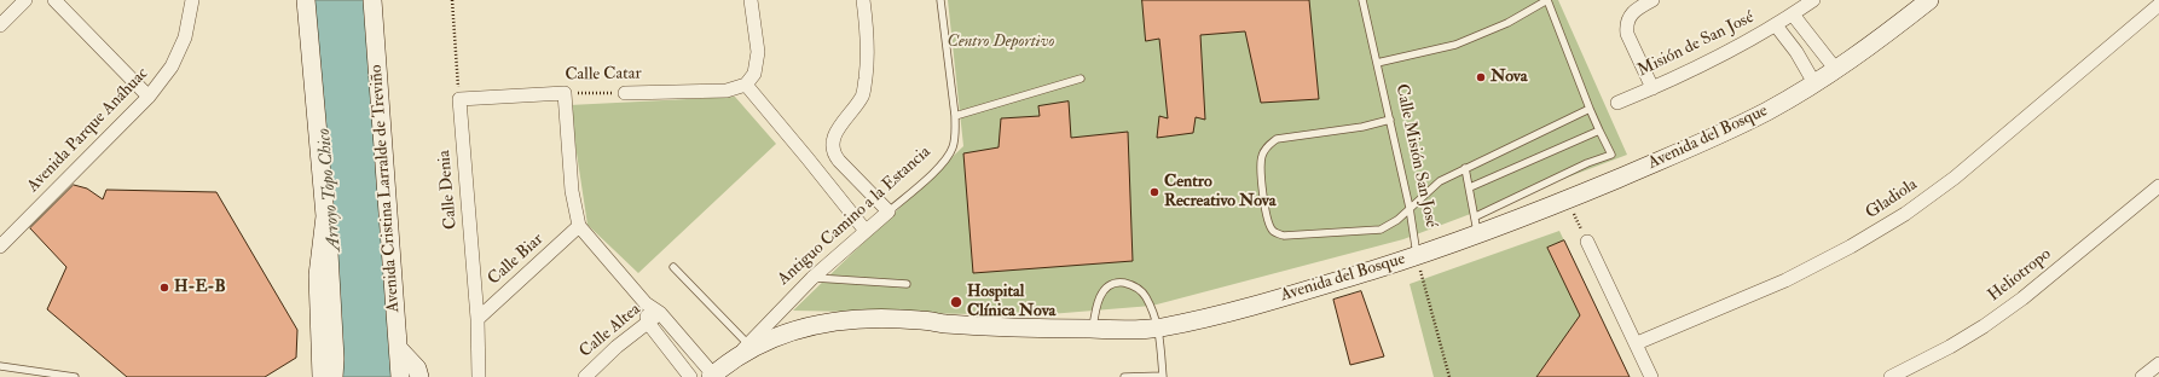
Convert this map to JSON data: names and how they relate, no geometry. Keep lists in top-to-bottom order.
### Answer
{
  "streets": {
    "street": [
      "Misión de San José",
      "Calle Catar",
      "Avenida Parque Anáhuac",
      "Avenida del Bosque",
      "Avenida Cristina Larralde de Treviño",
      "Calle Denia",
      "Gladiola",
      "Antiguo Camino a la Estancia",
      "Calle Biar",
      "Heliotropo",
      "Calle Altea"
    ],
    "lane": ["Calle Misión San José"]
  },
  "crossings": [
    ["Calle Catar", "Calle Denia"],
    ["Avenida del Bosque", "Calle Misión San José"],
    ["Avenida del Bosque", "Antiguo Camino a la Estancia"],
    ["Calle Denia", "Calle Biar"]
  ],
  "water": ["Arroyo Topo Chico"],
  "parks": ["Centro Deportivo"],
  "places": [
    "Nova",
    "Centro Recreativo Nova",
    "H-E-B",
    "Hospital Clínica Nova"
  ]
}
